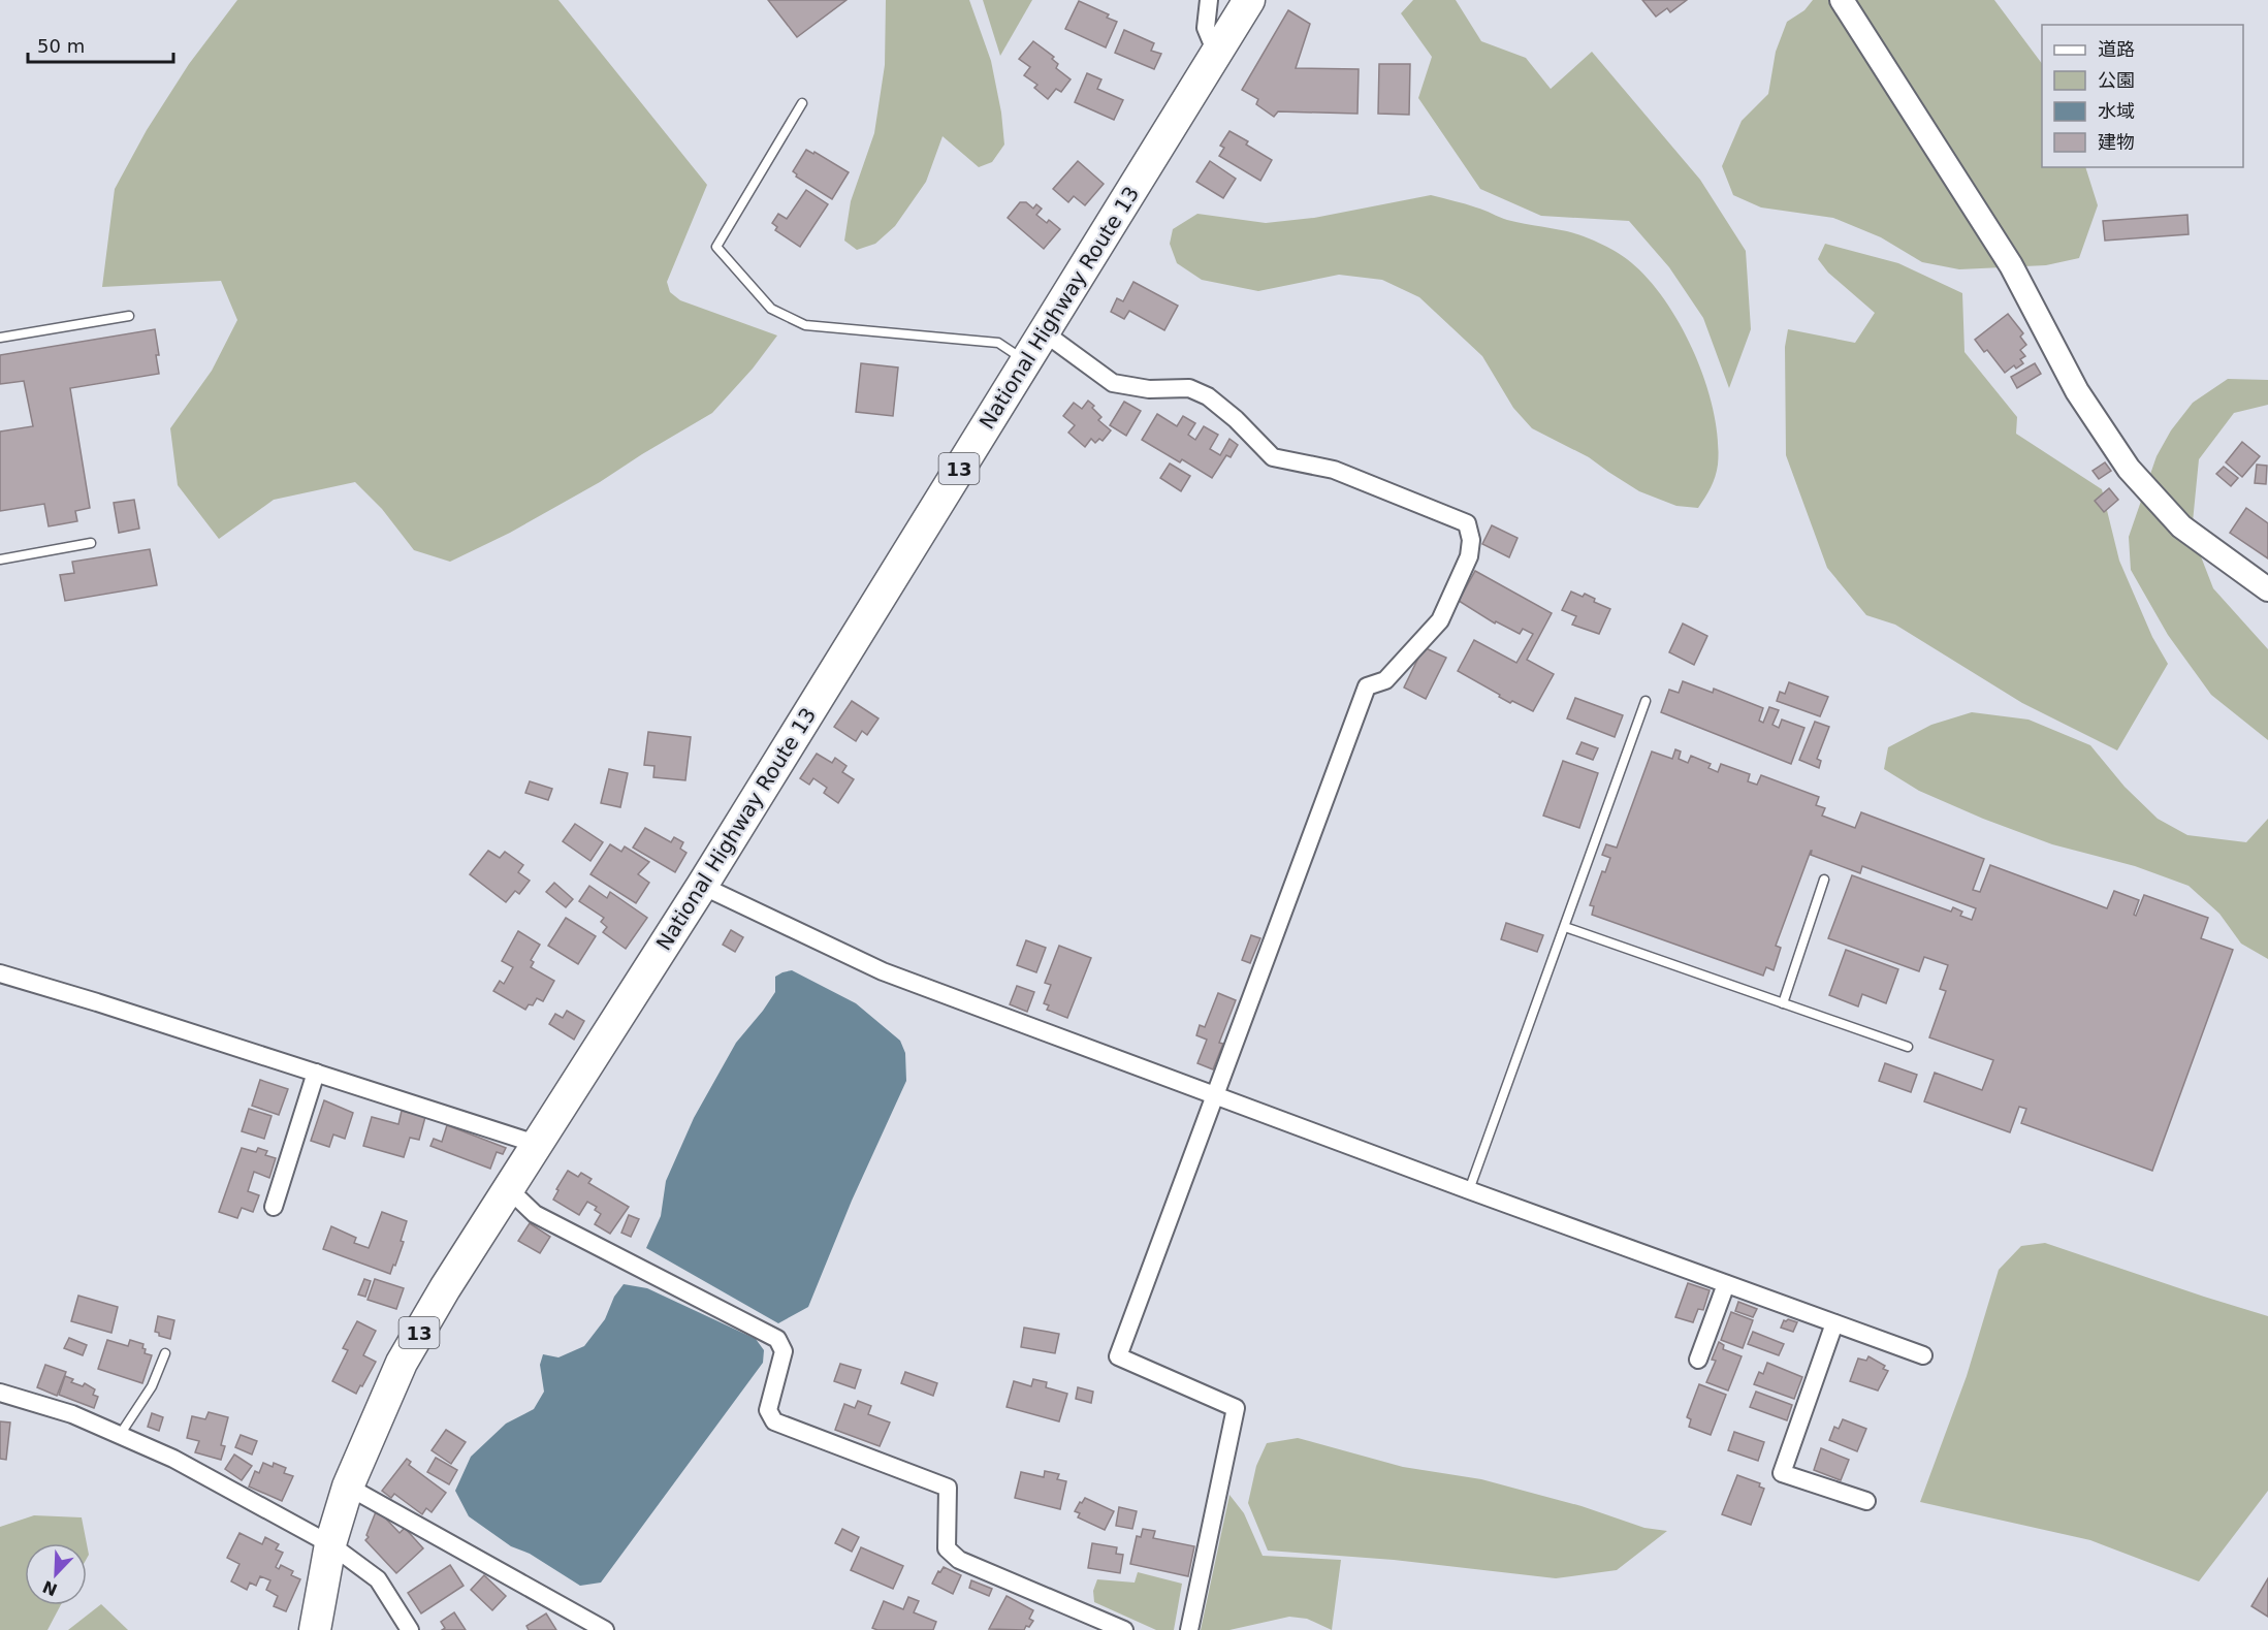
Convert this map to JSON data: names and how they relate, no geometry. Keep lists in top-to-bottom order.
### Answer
{
  "streets": {
    "highway": ["National Highway Route 13", "13"]
  },
  "crossings": [
    ["National Highway Route 13", "13"]
  ],
  "legend": [
    "道路",
    "公園",
    "水域",
    "建物"
  ],
  "scale_bar": "50 m",
  "north": "bottom left"
}
